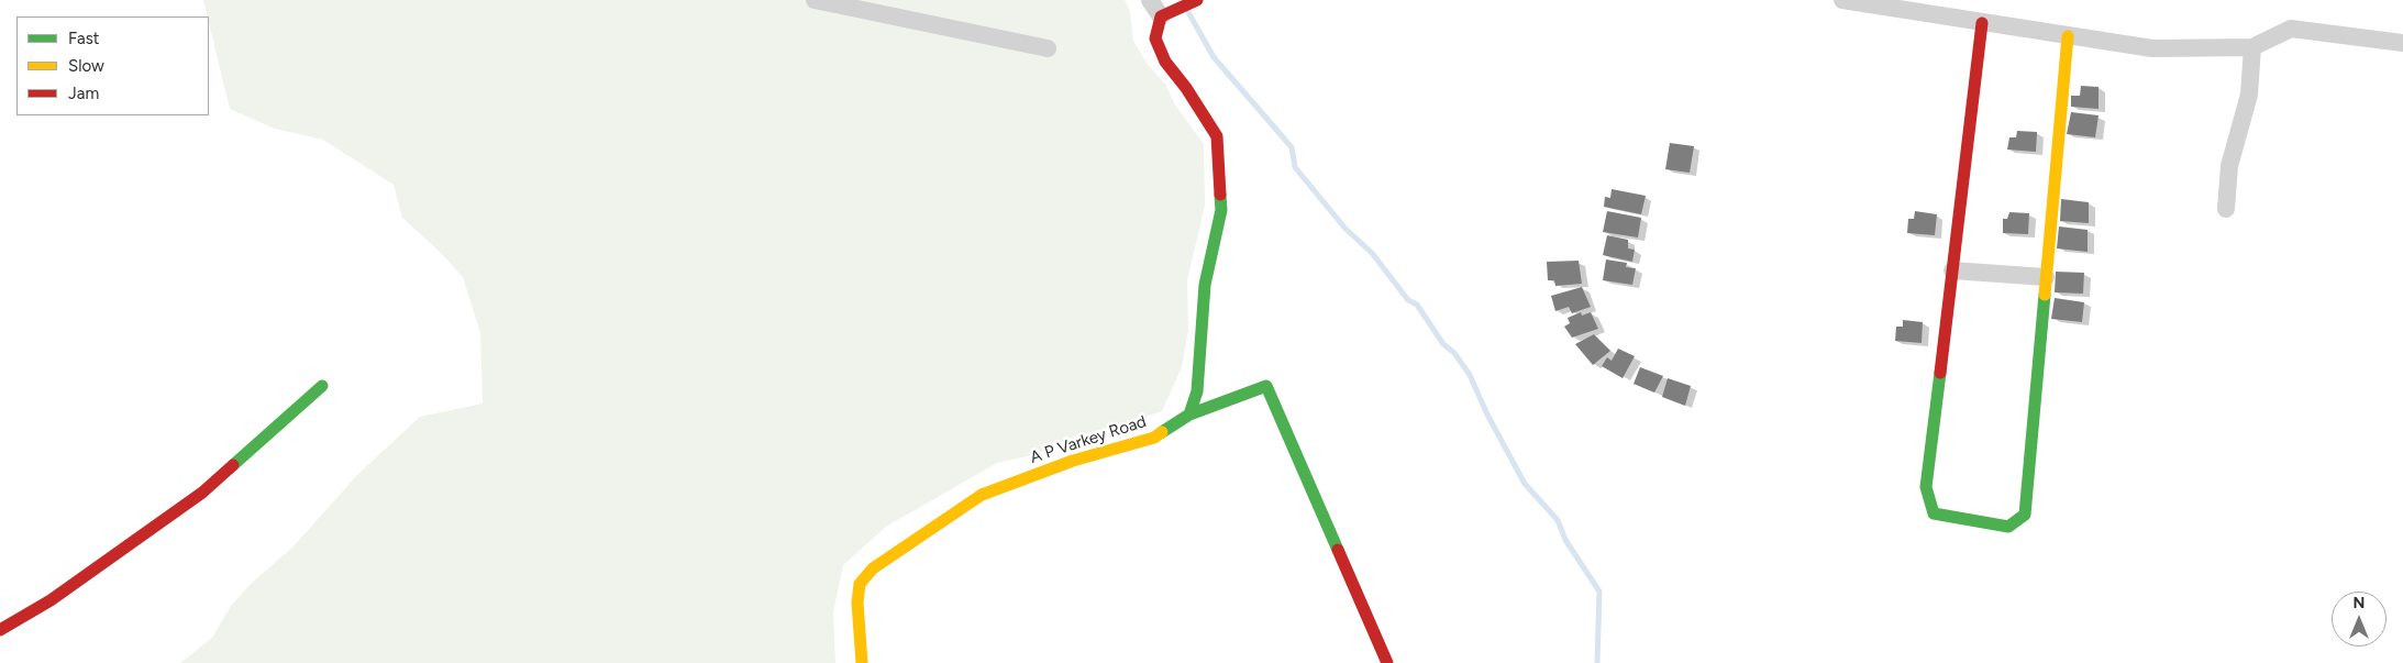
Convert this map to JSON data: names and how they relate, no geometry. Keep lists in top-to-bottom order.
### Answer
{
  "streets": {
    "street": ["A P Varkey Road"]
  },
  "legend": ["Fast", "Slow", "Jam"],
  "north": "top"
}
